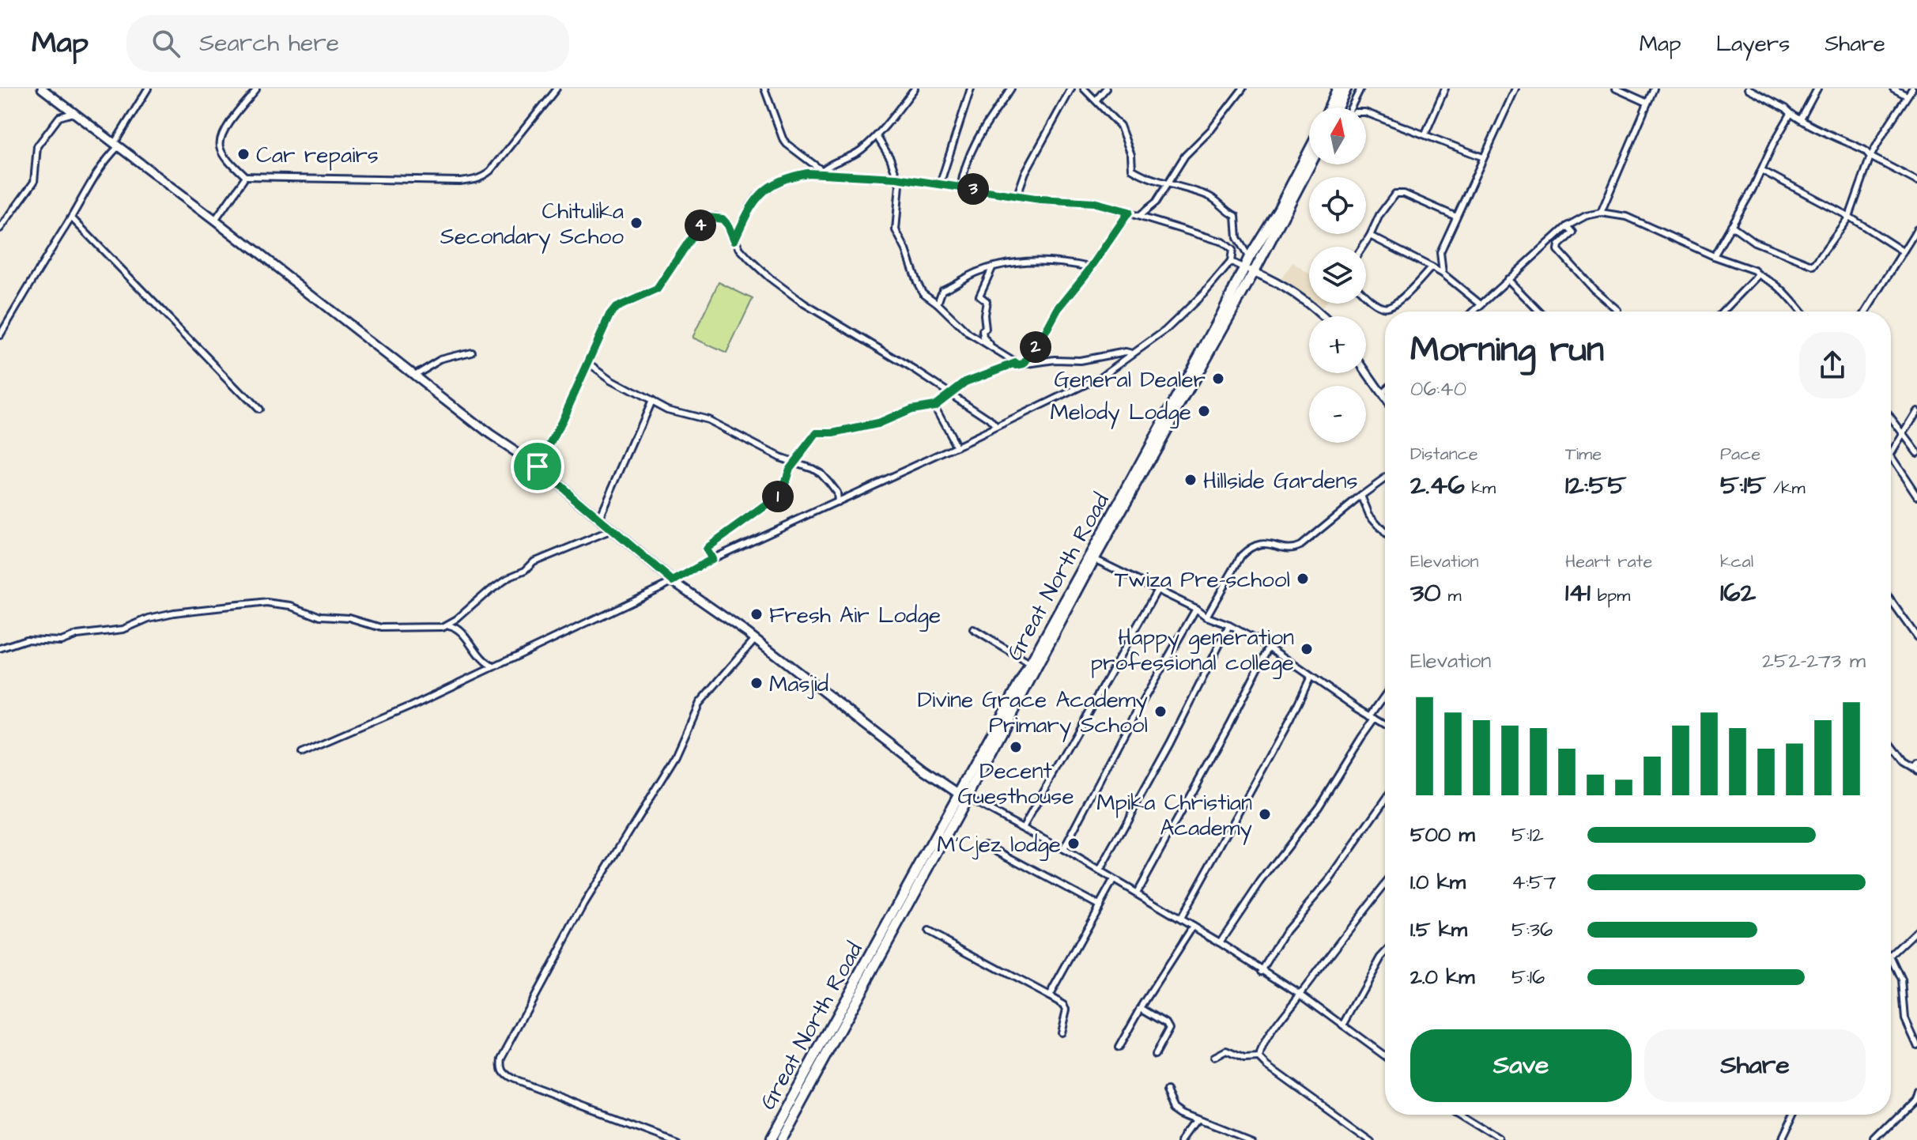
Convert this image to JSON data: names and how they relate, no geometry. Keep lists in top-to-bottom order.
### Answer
{
  "streets": {
    "highway": ["Great North Road"]
  },
  "places": [
    "Car repairs",
    "Chitulika Secondary Schoo",
    "General Dealer",
    "Melody Lodge",
    "Hillside Gardens",
    "Twiza Pre-school",
    "Fresh Air Lodge",
    "Happy generation professional college",
    "Masjid",
    "Divine Grace Academy Primary School",
    "Decent Guesthouse",
    "Mpika Christian Academy",
    "M'Cjez lodge"
  ],
  "north": "top",
  "page": {
    "header": "Map",
    "search": "Search here",
    "nav": ["Map", "Layers", "Share"],
    "map_buttons": ["+", "−"],
    "pins": [
      "3",
      "4",
      "2",
      "1"
    ],
    "heading": ["Morning run", "06:40"],
    "stats": [
      ["Distance", "2.46 km"],
      ["Time", "12:55"],
      ["Pace", "5:15 /km"],
      ["Elevation", "30 m"],
      ["Heart rate", "141 bpm"],
      ["kcal", "162"]
    ],
    "chart": ["Elevation", "252–273 m"],
    "list": [
      {
        "name": "500 m",
        "note": "5:12"
      },
      {
        "name": "1.0 km",
        "note": "4:57"
      },
      {
        "name": "1.5 km",
        "note": "5:36"
      },
      {
        "name": "2.0 km",
        "note": "5:16"
      }
    ],
    "buttons": ["Save", "Share"]
  }
}
